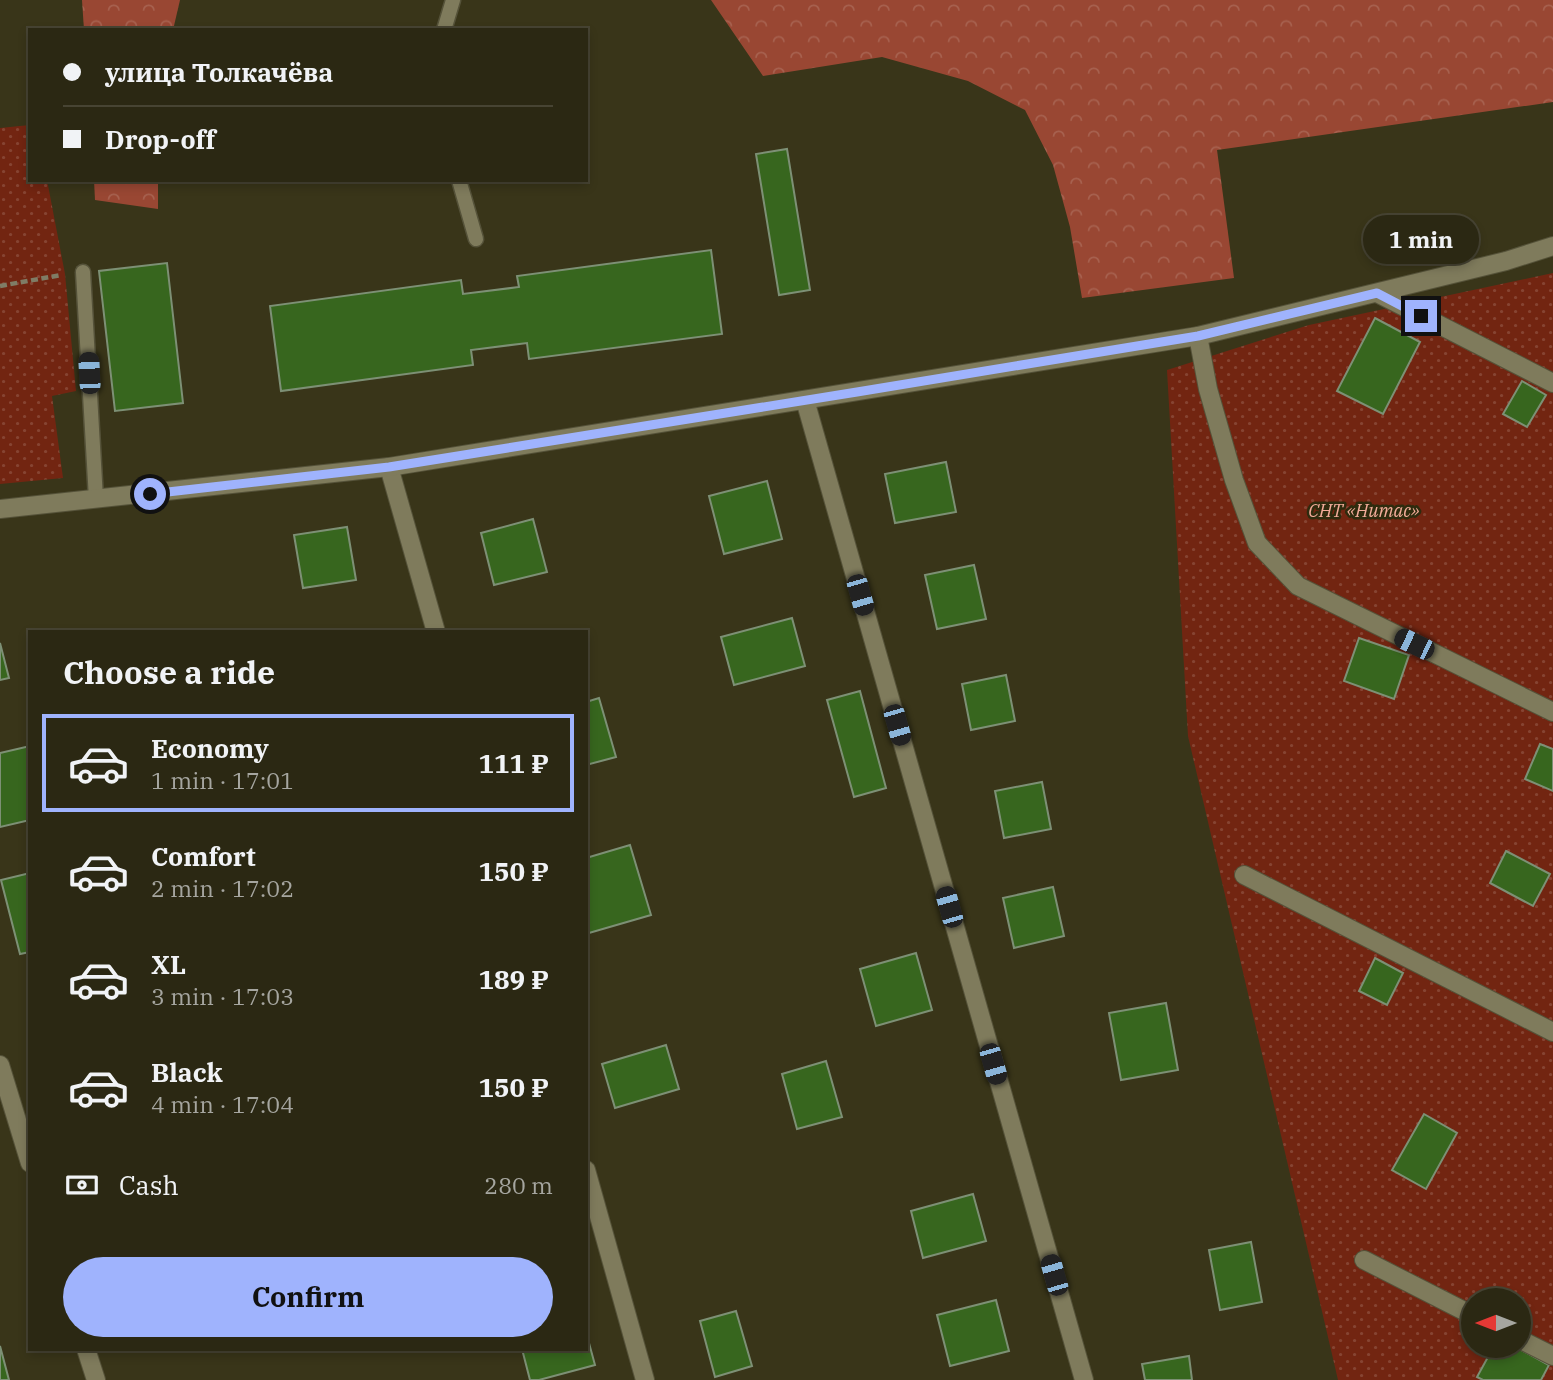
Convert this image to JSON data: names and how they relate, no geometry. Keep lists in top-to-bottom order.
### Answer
{
  "parks": ["СНТ «Нитас»"],
  "north": "left",
  "page": {
    "banner": ["улица Толкачёва", "Drop-off"],
    "bubble": "1 min",
    "heading": "Choose a ride",
    "list": [
      {
        "name": "Economy",
        "note": "1 min · 17:01",
        "value": "111 ₽"
      },
      {
        "name": "Comfort",
        "note": "2 min · 17:02",
        "value": "150 ₽"
      },
      {
        "name": "XL",
        "note": "3 min · 17:03",
        "value": "189 ₽"
      },
      {
        "name": "Black",
        "note": "4 min · 17:04",
        "value": "150 ₽"
      }
    ],
    "pay": ["Cash", "280 m"],
    "buttons": "Confirm"
  }
}
